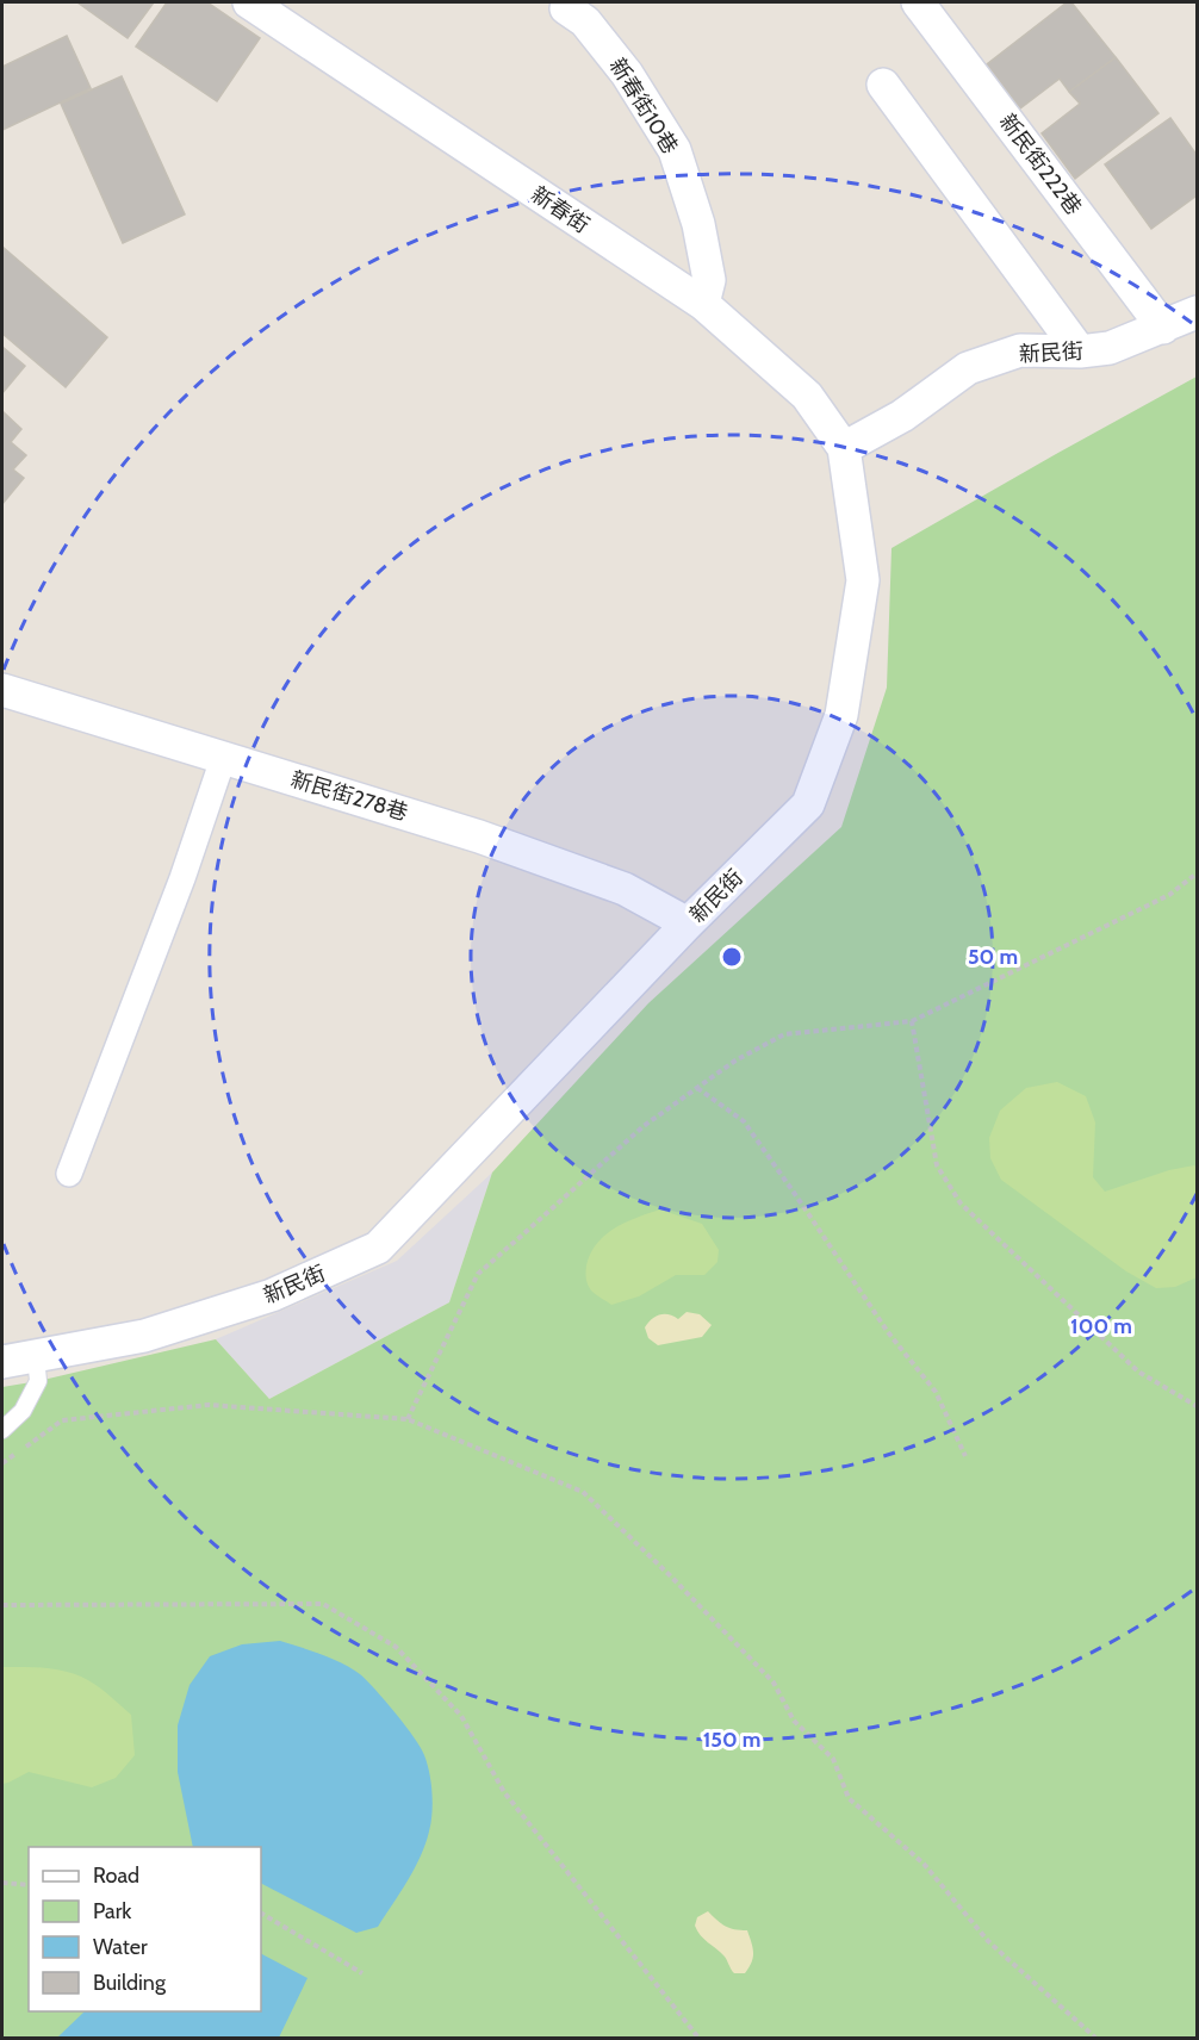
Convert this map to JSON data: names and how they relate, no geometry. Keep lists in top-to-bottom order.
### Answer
{
  "streets": {
    "street": [
      "新春街10巷",
      "新民街222巷",
      "新春街",
      "新民街",
      "新民街278巷"
    ]
  },
  "crossings": [
    ["新春街10巷", "新春街"],
    ["新民街222巷", "新民街"],
    ["新春街", "新民街"],
    ["新民街", "新民街278巷"]
  ],
  "legend": [
    "Road",
    "Park",
    "Water",
    "Building"
  ],
  "rings": ["50 m", "100 m", "150 m"]
}
